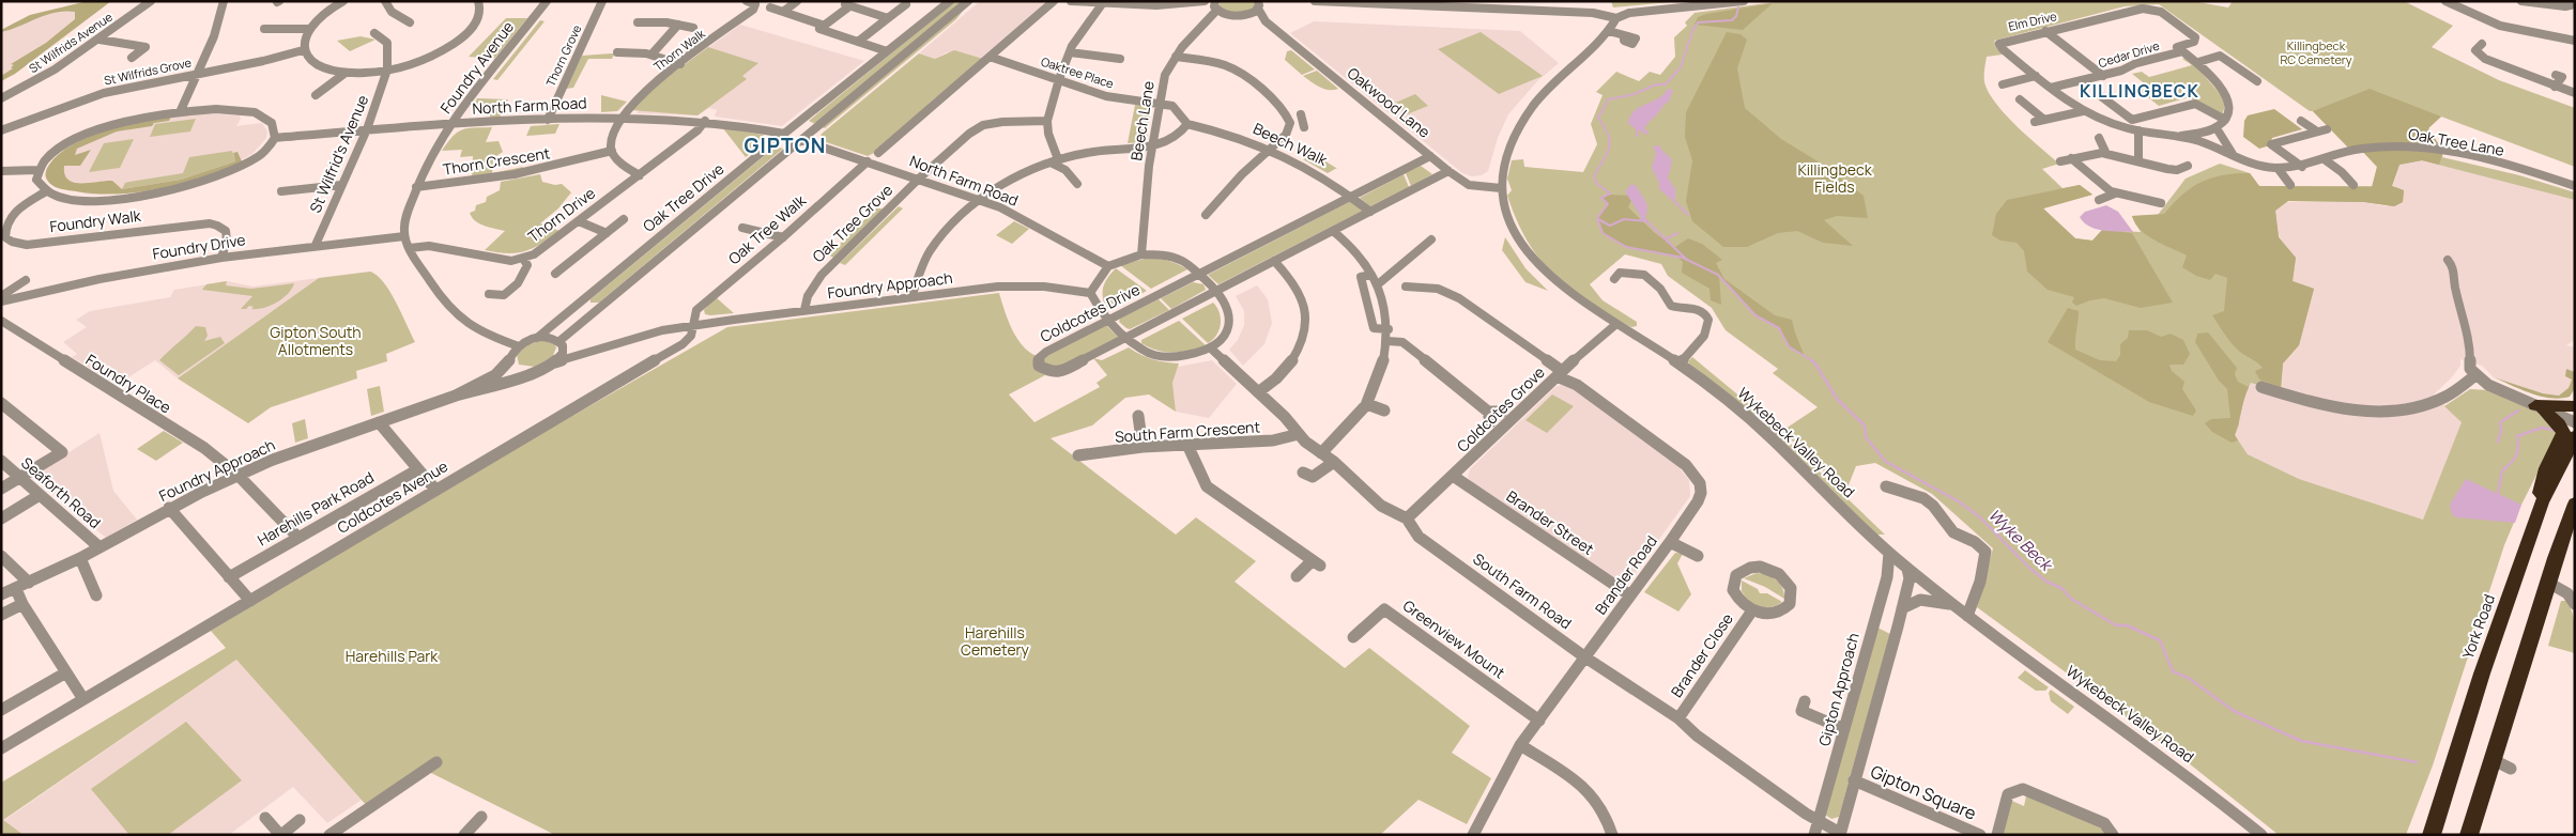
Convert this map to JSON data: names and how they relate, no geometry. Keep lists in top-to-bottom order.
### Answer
{
  "streets": {
    "highway": ["York Road"],
    "street": [
      "Elm Drive",
      "St Wilfrids Avenue",
      "Thorn Walk",
      "Cedar Drive",
      "Thorn Grove",
      "Foundry Avenue",
      "St Wilfrids Grove",
      "Oaktree Place",
      "Oakwood Lane",
      "North Farm Road",
      "Beech Lane",
      "Oak Tree Lane",
      "Beech Walk",
      "St Wilfrid's Avenue",
      "Thorn Crescent",
      "Oak Tree Drive",
      "Thorn Drive",
      "Foundry Walk",
      "Oak Tree Grove",
      "Oak Tree Walk",
      "Foundry Drive",
      "Foundry Approach",
      "Coldcotes Drive",
      "Foundry Place",
      "Coldcotes Grove",
      "South Farm Crescent",
      "Wykebeck Valley Road",
      "Seaforth Road",
      "Coldcotes Avenue",
      "Harehills Park Road",
      "Brander Street",
      "Brander Road",
      "South Farm Road",
      "Greenview Mount",
      "Brander Close",
      "Gipton Approach",
      "Gipton Square"
    ]
  },
  "crossings": [
    ["Elm Drive", "Cedar Drive"],
    ["Elm Drive", "Oak Tree Lane"],
    ["Thorn Walk", "North Farm Road"],
    ["Thorn Grove", "North Farm Road"],
    ["Foundry Avenue", "North Farm Road"],
    ["Foundry Avenue", "Thorn Crescent"],
    ["Foundry Avenue", "Foundry Drive"],
    ["Oaktree Place", "Beech Lane"],
    ["Oaktree Place", "Beech Walk"],
    ["Oakwood Lane", "Beech Lane"],
    ["Oakwood Lane", "Coldcotes Drive"],
    ["Oakwood Lane", "Wykebeck Valley Road"],
    ["North Farm Road", "St Wilfrid's Avenue"],
    ["North Farm Road", "Oak Tree Drive"],
    ["North Farm Road", "Thorn Drive"],
    ["North Farm Road", "Oak Tree Grove"],
    ["North Farm Road", "Oak Tree Walk"],
    ["Beech Walk", "Coldcotes Drive"],
    ["St Wilfrid's Avenue", "Foundry Drive"],
    ["Foundry Walk", "Foundry Drive"],
    ["Oak Tree Grove", "Foundry Approach"],
    ["Oak Tree Walk", "Foundry Approach"],
    ["Oak Tree Walk", "Coldcotes Avenue"],
    ["Foundry Approach", "Foundry Place"],
    ["Foundry Approach", "Seaforth Road"],
    ["Foundry Approach", "Coldcotes Avenue"],
    ["Foundry Place", "Harehills Park Road"],
    ["Coldcotes Grove", "Wykebeck Valley Road"],
    ["Coldcotes Grove", "Brander Street"],
    ["Coldcotes Grove", "Brander Road"],
    ["Coldcotes Grove", "South Farm Road"],
    ["South Farm Crescent", "South Farm Road"],
    ["Wykebeck Valley Road", "Gipton Approach"],
    ["Brander Street", "Brander Road"],
    ["Brander Road", "South Farm Road"],
    ["Brander Road", "Greenview Mount"],
    ["South Farm Road", "Brander Close"],
    ["South Farm Road", "Gipton Approach"]
  ],
  "districts": ["KILLINGBECK", "GIPTON"],
  "water": ["Wyke Beck"],
  "parks": [
    "Killingbeck RC Cemetery",
    "Killingbeck Fields",
    "Gipton South Allotments",
    "Harehills Cemetery",
    "Harehills Park"
  ]
}
